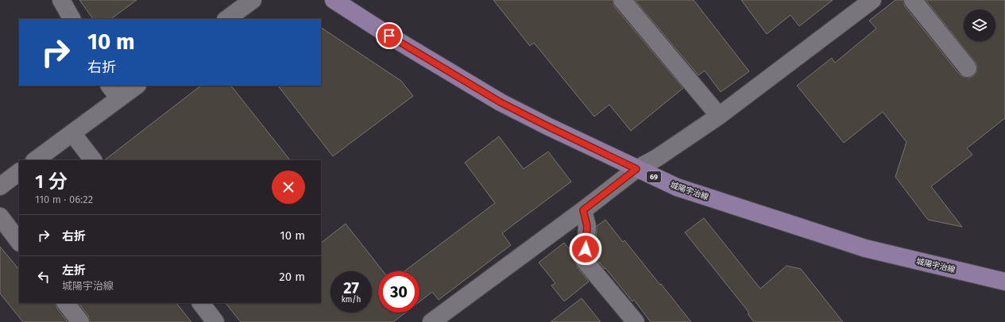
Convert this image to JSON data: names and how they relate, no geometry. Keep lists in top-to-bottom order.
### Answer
{
  "streets": {
    "main road": ["69", "城陽宇治線"]
  },
  "page": {
    "turn": ["10 m", "右折"],
    "heading": ["1 分", "110 m · 06:22"],
    "list": [
      {
        "name": "右折",
        "value": "10 m"
      },
      {
        "name": "左折",
        "note": "城陽宇治線",
        "value": "20 m"
      }
    ],
    "speed": "27 km/h",
    "limit": "30"
  }
}
